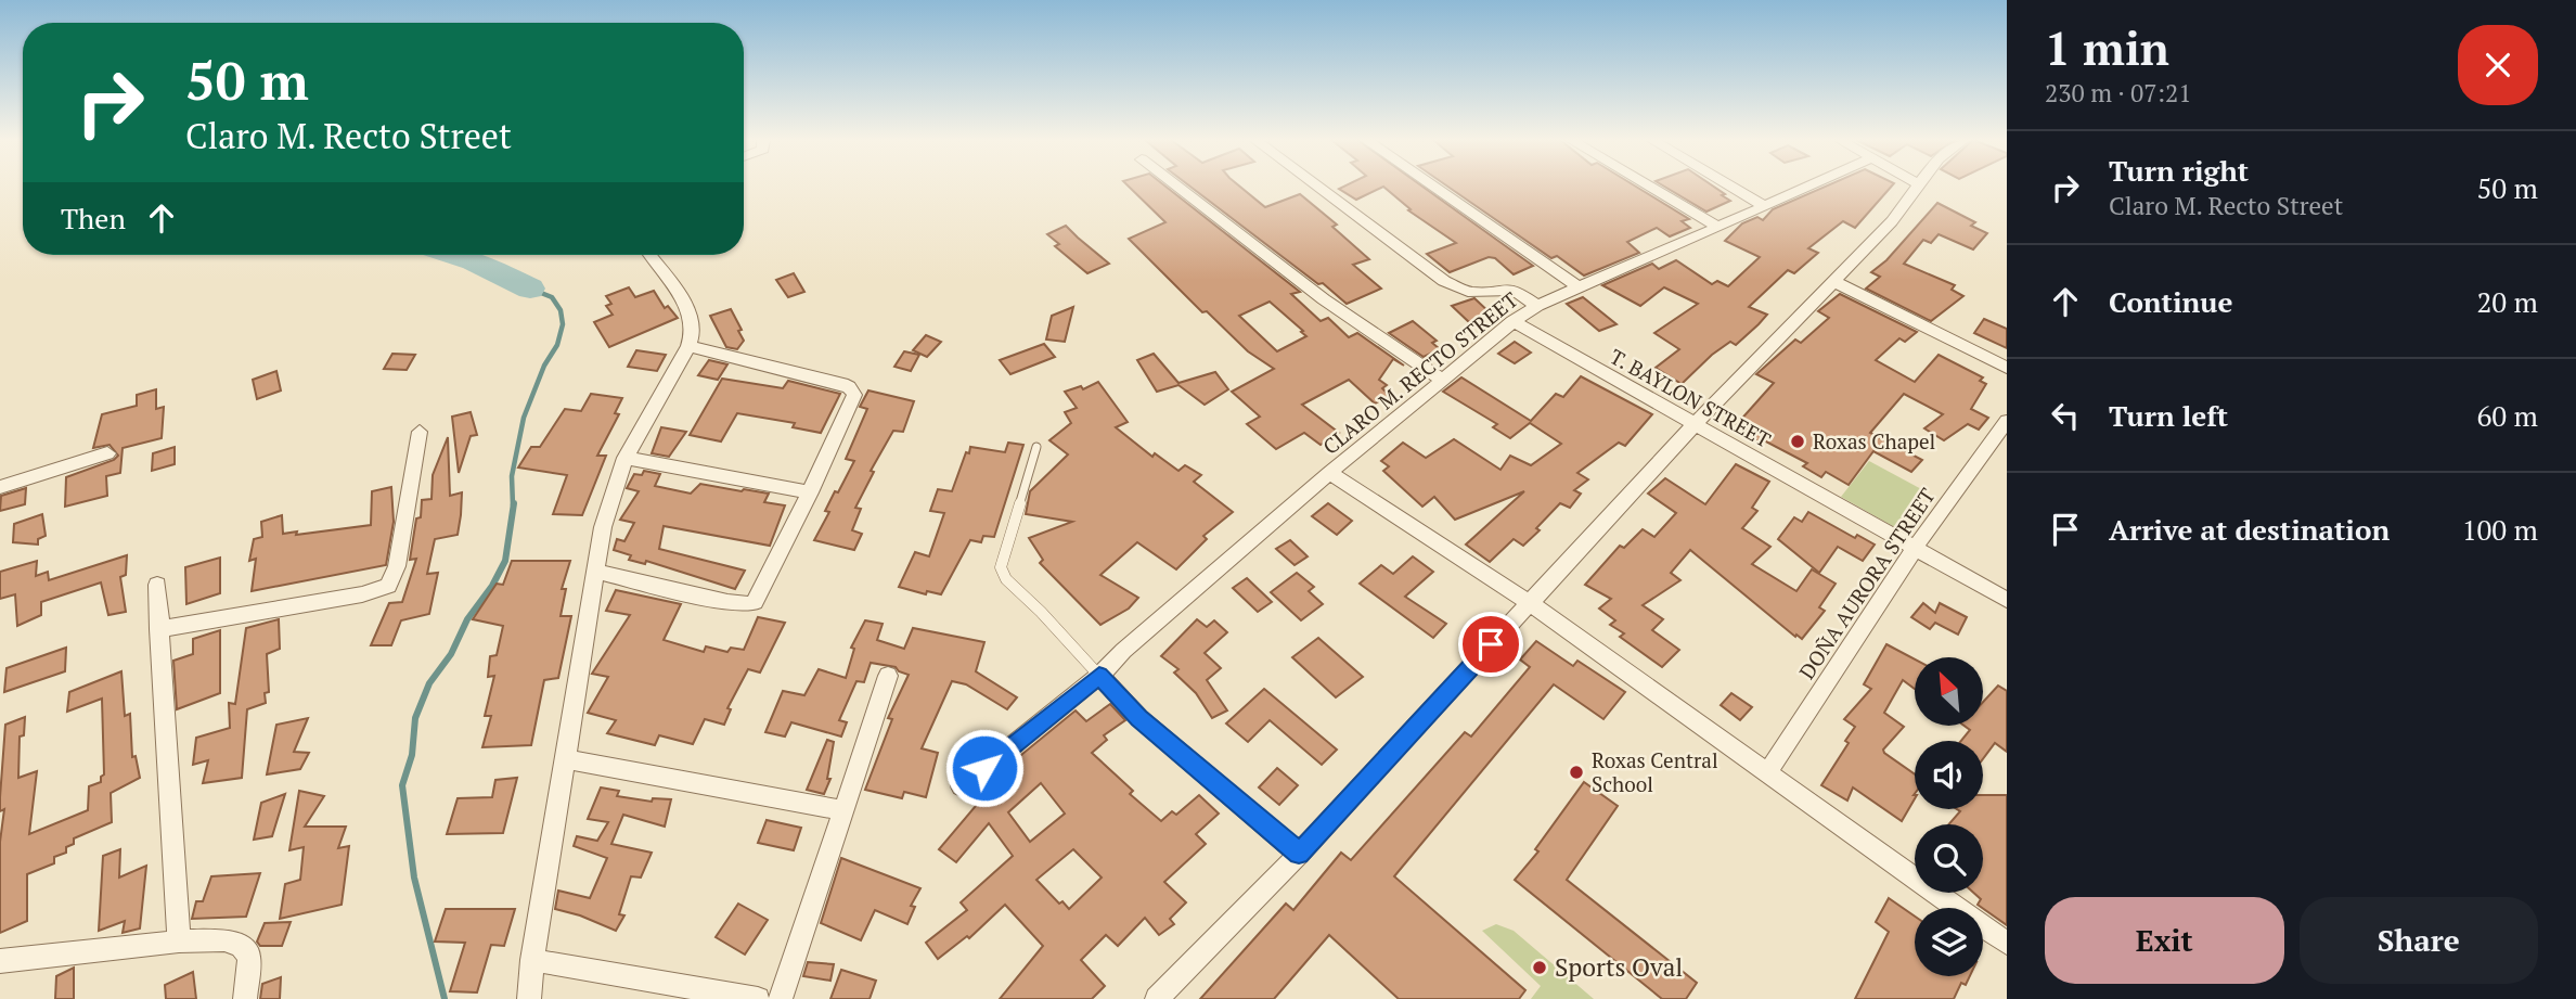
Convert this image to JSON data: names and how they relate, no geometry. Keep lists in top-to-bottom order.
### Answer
{
  "streets": {
    "street": ["CLARO M. RECTO STREET", "T. BAYLON STREET", "DOÑA AURORA STREET"]
  },
  "crossings": [
    ["CLARO M. RECTO STREET", "T. BAYLON STREET"],
    ["T. BAYLON STREET", "DOÑA AURORA STREET"]
  ],
  "places": ["Roxas Chapel", "Roxas Central School", "Sports Oval"],
  "north": "top left",
  "page": {
    "heading": ["1 min", "230 m · 07:21"],
    "turn": ["50 m", "Claro M. Recto Street"],
    "list": [
      {
        "name": "Turn right",
        "note": "Claro M. Recto Street",
        "value": "50 m"
      },
      {
        "name": "Continue",
        "value": "20 m"
      },
      {
        "name": "Turn left",
        "value": "60 m"
      },
      {
        "name": "Arrive at destination",
        "value": "100 m"
      }
    ],
    "then": "Then",
    "buttons": ["Exit", "Share"]
  }
}
